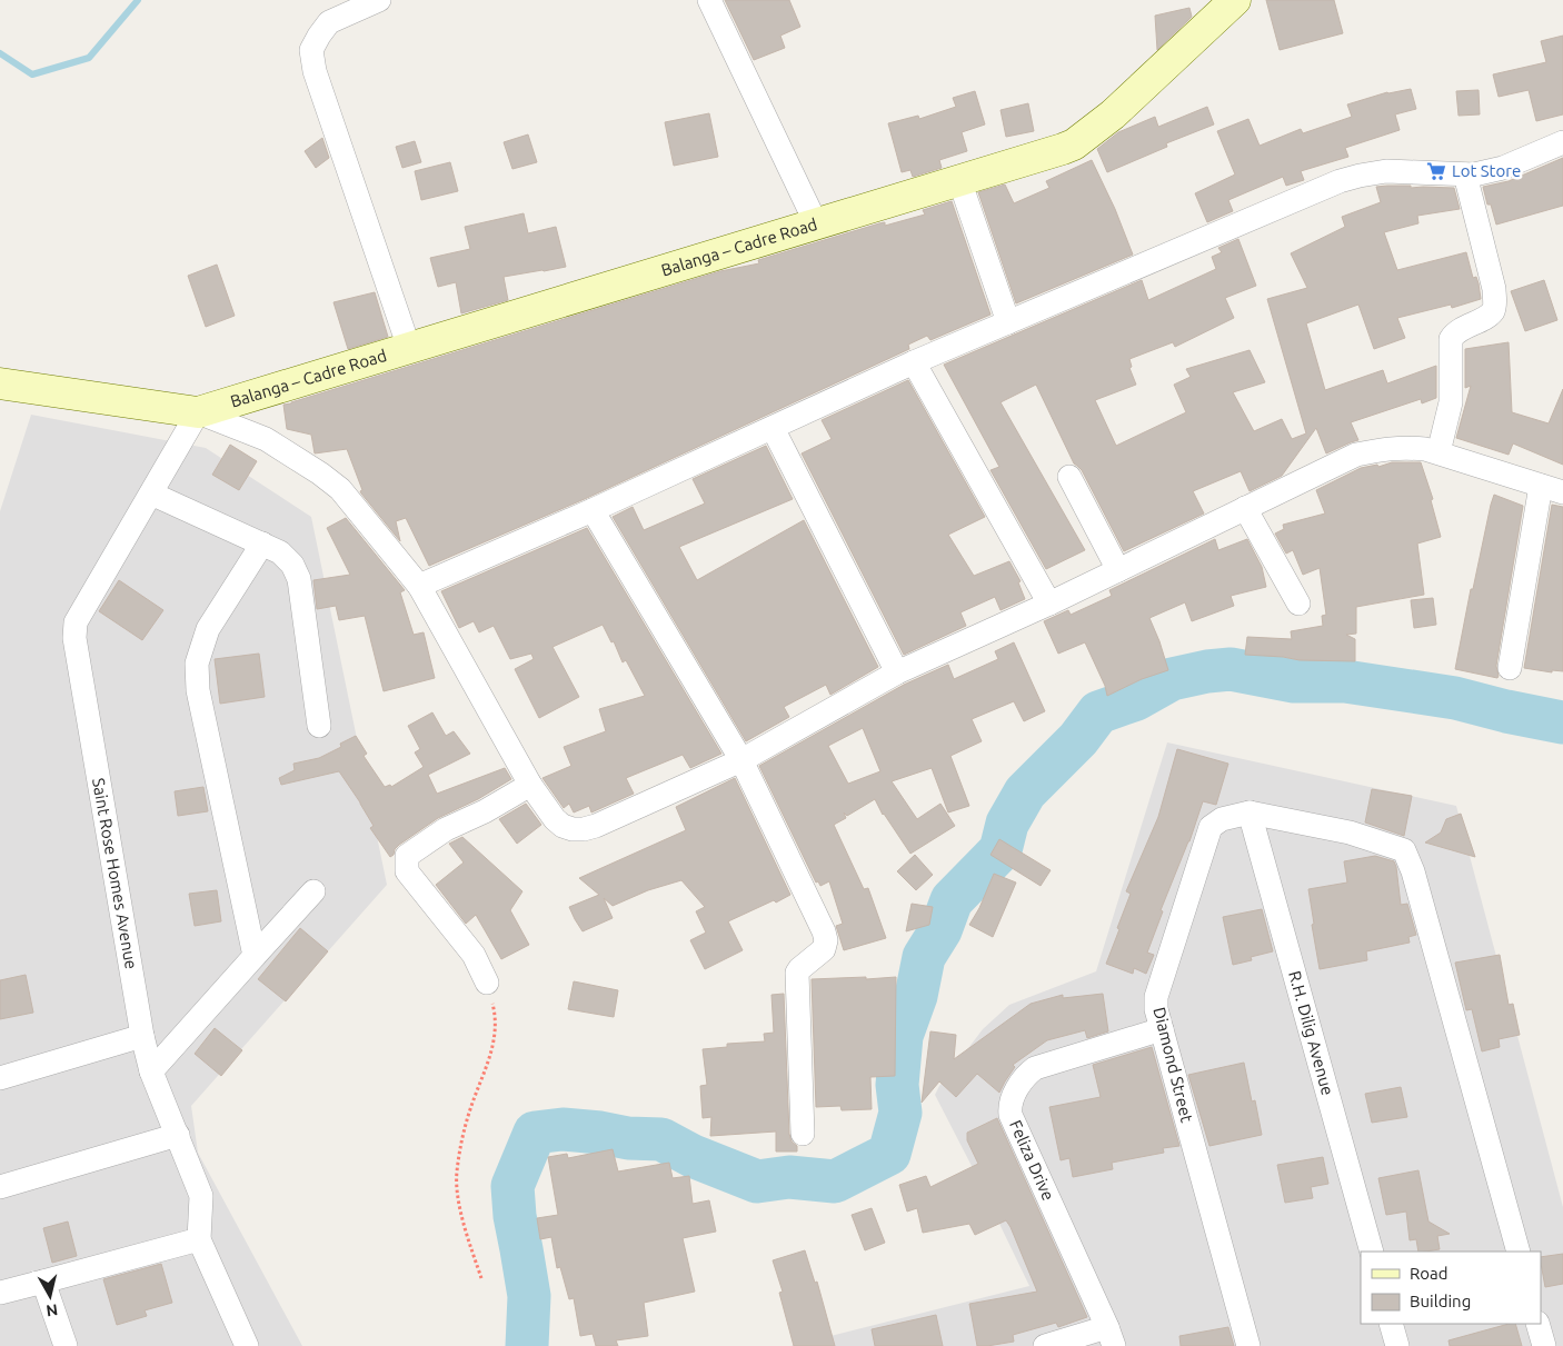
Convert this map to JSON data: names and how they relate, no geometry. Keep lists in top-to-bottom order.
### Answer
{
  "streets": {
    "street": [
      "Balanga – Cadre Road",
      "Saint Rose Homes Avenue",
      "R.H. Dilig Avenue",
      "Diamond Street",
      "Feliza Drive"
    ]
  },
  "crossings": [
    ["Balanga – Cadre Road", "Saint Rose Homes Avenue"],
    ["R.H. Dilig Avenue", "Diamond Street"],
    ["Diamond Street", "Feliza Drive"]
  ],
  "places": {
    "supermarket": ["Lot Store"]
  },
  "legend": ["Road", "Building"],
  "north": "bottom"
}
